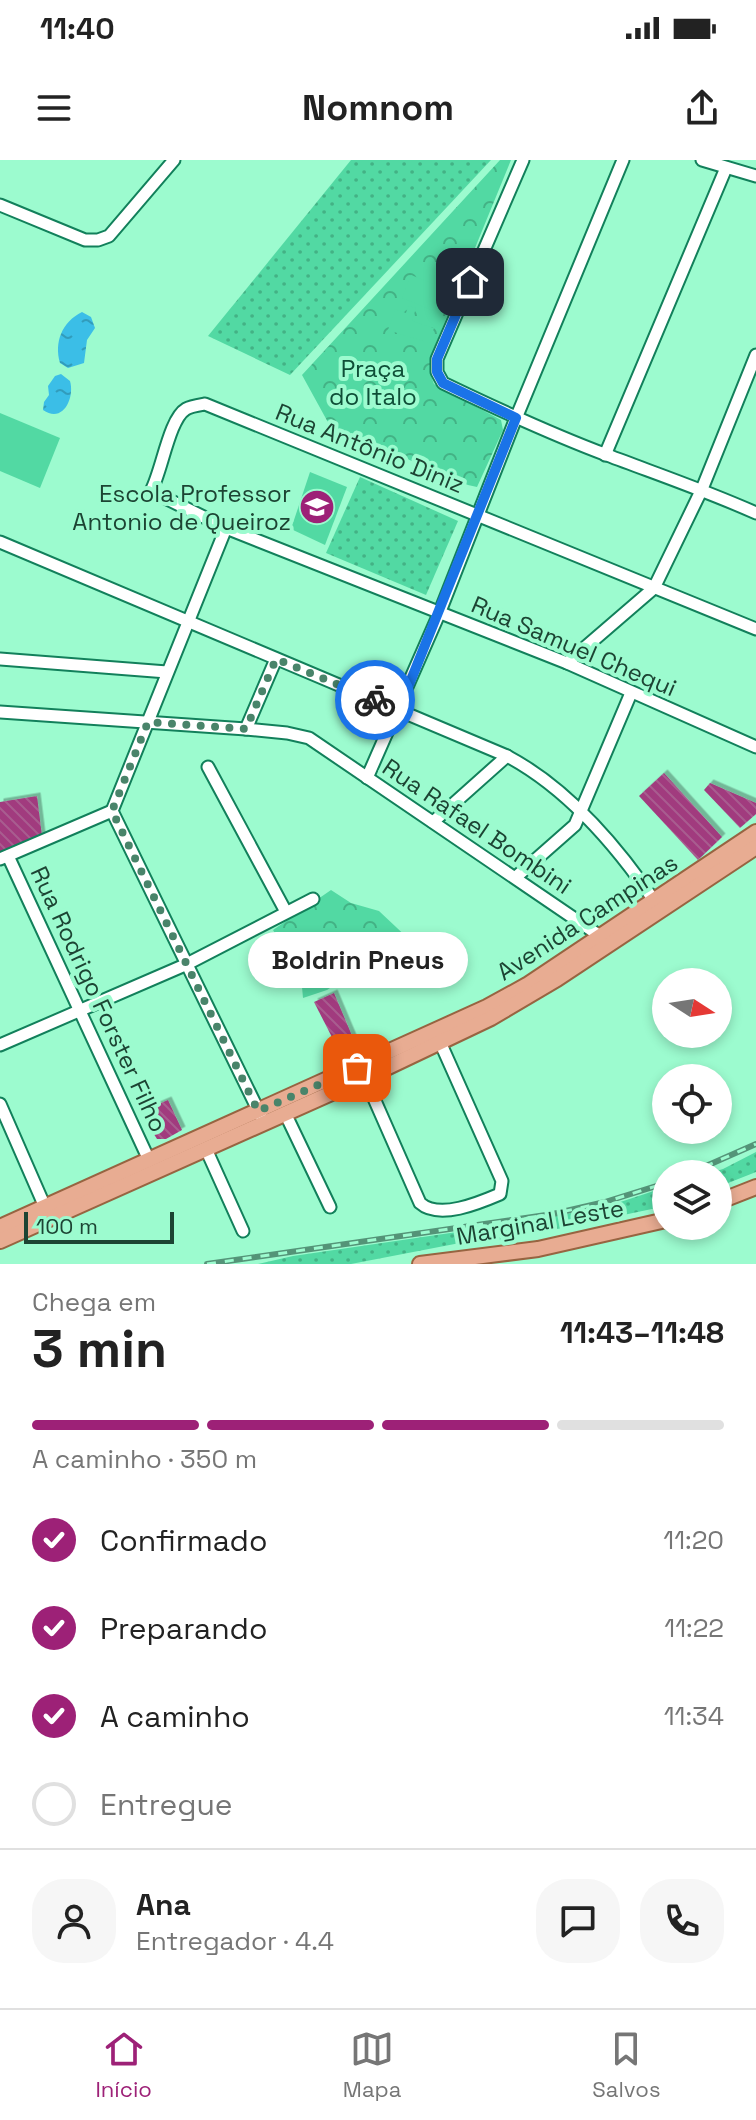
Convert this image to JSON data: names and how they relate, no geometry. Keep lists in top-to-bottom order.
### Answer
{
  "streets": {
    "main road": ["Avenida Campinas", "Marginal Leste"],
    "street": [
      "Rua Antônio Diniz",
      "Rua Samuel Chequi",
      "Rua Rafael Bombini",
      "Rua Rodrigo Forster Filho"
    ]
  },
  "crossings": [
    ["Rua Antônio Diniz", "Rua Samuel Chequi"],
    ["Rua Rafael Bombini", "Avenida Campinas"],
    ["Avenida Campinas", "Rua Rodrigo Forster Filho"]
  ],
  "parks": ["Praça do Italo"],
  "places": {
    "school or university": ["Escola Professor Antonio de Queiroz"],
    "other": ["Boldrin Pneus"]
  },
  "scale_bar": "100 m",
  "north": "right",
  "page": {
    "status": "11:40",
    "header": "Nomnom",
    "bubble": "Boldrin Pneus",
    "scale": "100 m",
    "heading": ["3 min", "Chega em", "11:43–11:48"],
    "panel": ["Ana", "Entregador · 4.4"],
    "bar": "A caminho · 350 m",
    "list": [
      ["Confirmado", "11:20"],
      ["Preparando", "11:22"],
      ["A caminho", "11:34"],
      "Entregue"
    ],
    "tabs": ["Início", "Mapa", "Salvos"]
  }
}
